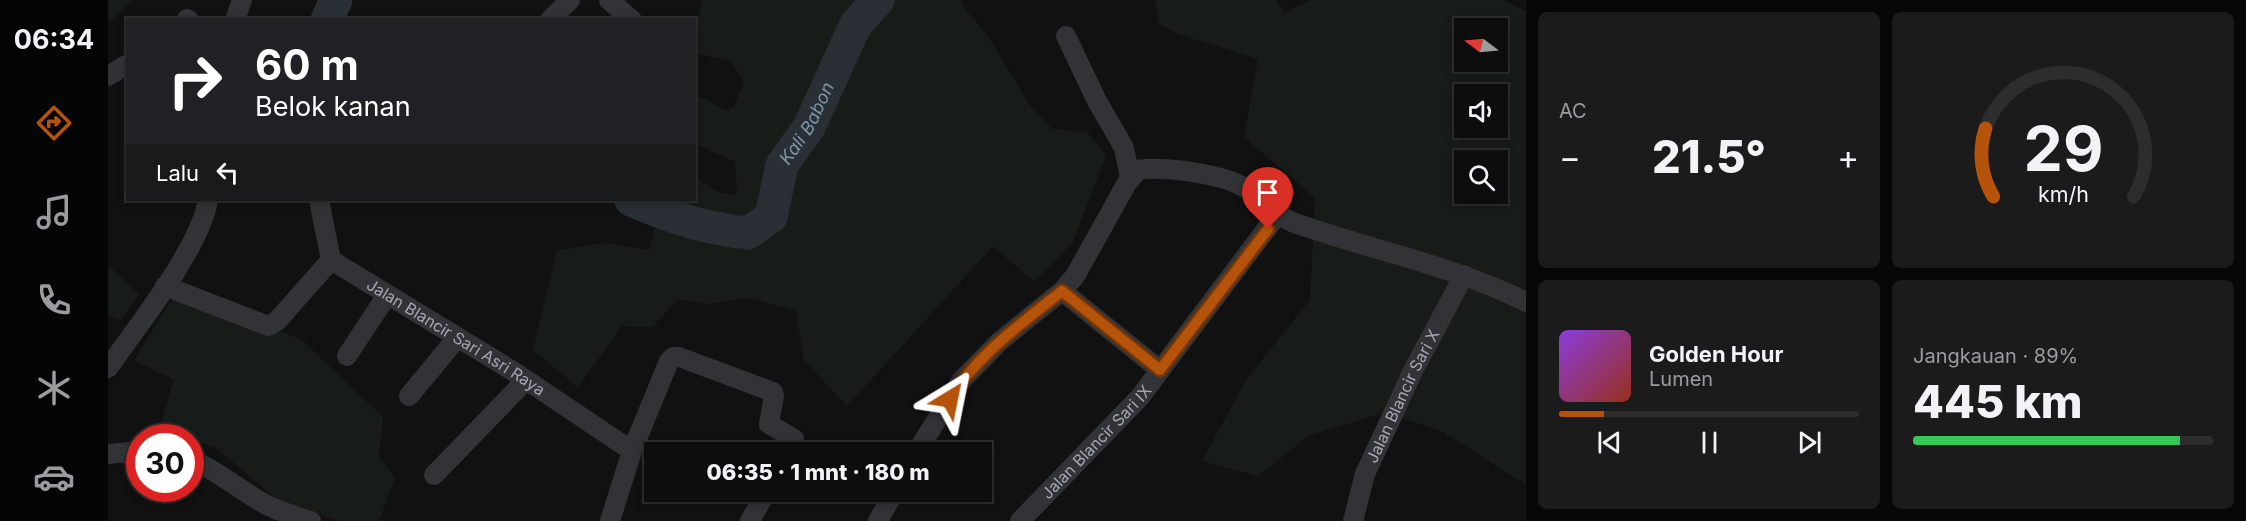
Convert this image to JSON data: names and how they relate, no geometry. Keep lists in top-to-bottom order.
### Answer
{
  "streets": {
    "street": ["Jalan Blancir Sari Asri Raya", "Jalan Blancir Sari X", "Jalan Blancir Sari IX"]
  },
  "water": ["Kali Babon"],
  "north": "left",
  "page": {
    "tabs": "06:34",
    "tile": [
      "AC",
      ["Jangkauan · 89%", "445 km"]
    ],
    "turn": ["60 m", "Belok kanan"],
    "heat": ["−", "21.5°", "+"],
    "then": "Lalu",
    "song": ["Golden Hour", "Lumen"],
    "limit": "30",
    "trip": "06:35 · 1 mnt · 180 m",
    "gauge": ["29", "km/h"]
  }
}
